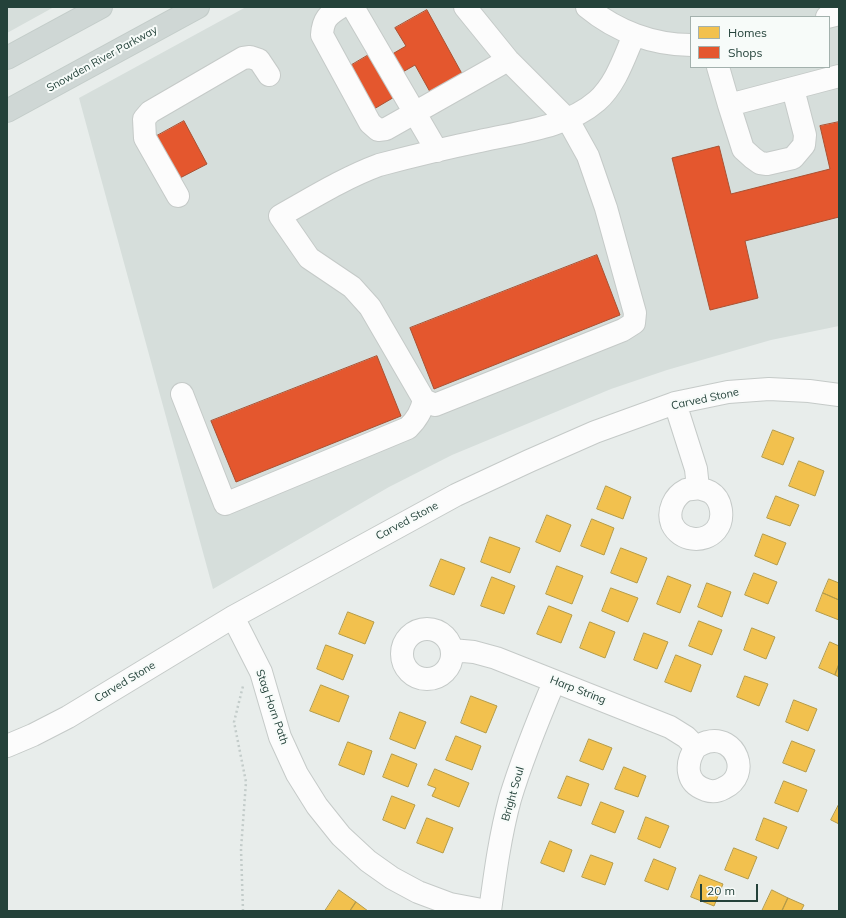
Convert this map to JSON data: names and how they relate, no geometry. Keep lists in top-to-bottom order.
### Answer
{
  "streets": {
    "main road": ["Snowden River Parkway"],
    "street": [
      "Carved Stone",
      "Harp String",
      "Stag Horn Path",
      "Bright Soul"
    ]
  },
  "crossings": [
    ["Carved Stone", "Stag Horn Path"],
    ["Harp String", "Bright Soul"],
    ["Stag Horn Path", "Bright Soul"]
  ],
  "legend": ["Homes", "Shops"],
  "scale_bar": "20 m"
}
